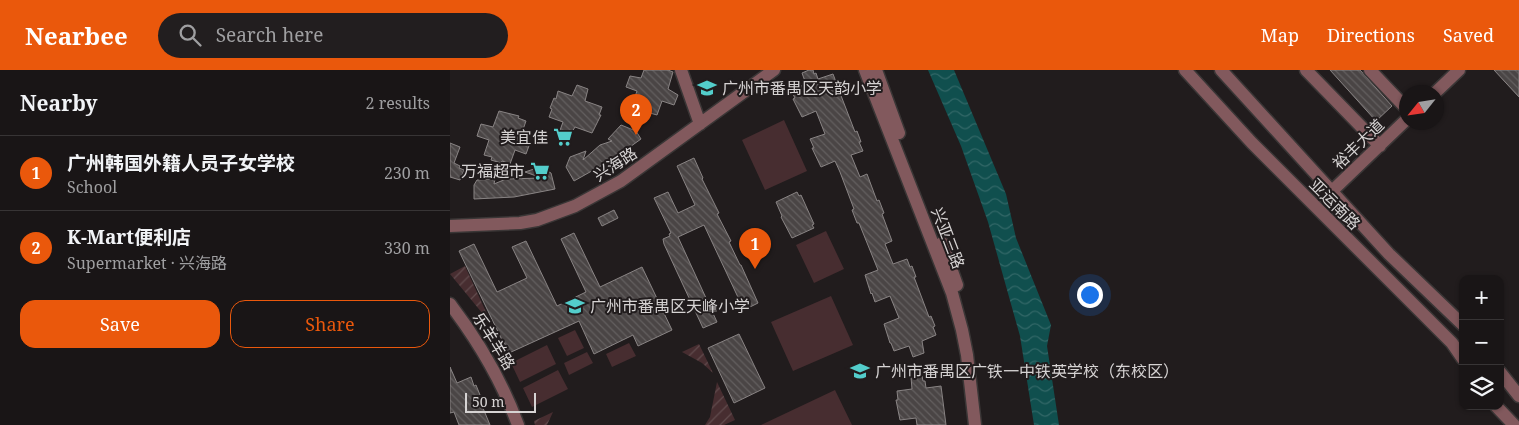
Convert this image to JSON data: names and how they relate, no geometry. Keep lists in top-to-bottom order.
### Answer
{
  "streets": {
    "street": [
      "裕丰大道",
      "兴海路",
      "亚运南路",
      "兴亚三路",
      "乐羊羊路"
    ]
  },
  "crossings": [
    ["裕丰大道", "亚运南路"]
  ],
  "places": {
    "school or university": ["广州市番禺区天韵小学", "广州市番禺区天峰小学", "广州市番禺区广铁一中铁英学校（东校区）"],
    "supermarket": ["美宜佳", "万福超市"]
  },
  "scale_bar": "50 m",
  "north": "bottom left",
  "page": {
    "header": "Nearbee",
    "search": "Search here",
    "nav": ["Map", "Directions", "Saved"],
    "heading": ["Nearby", "2 results"],
    "pins": ["2", "1"],
    "list": [
      {
        "mark": "1",
        "name": "广州韩国外籍人员子女学校",
        "note": "School",
        "value": "230 m"
      },
      {
        "mark": "2",
        "name": "K-Mart便利店",
        "note": "Supermarket · 兴海路",
        "value": "330 m"
      }
    ],
    "map_buttons": ["+", "−"],
    "buttons": ["Save", "Share"],
    "scale": "50 m"
  }
}
